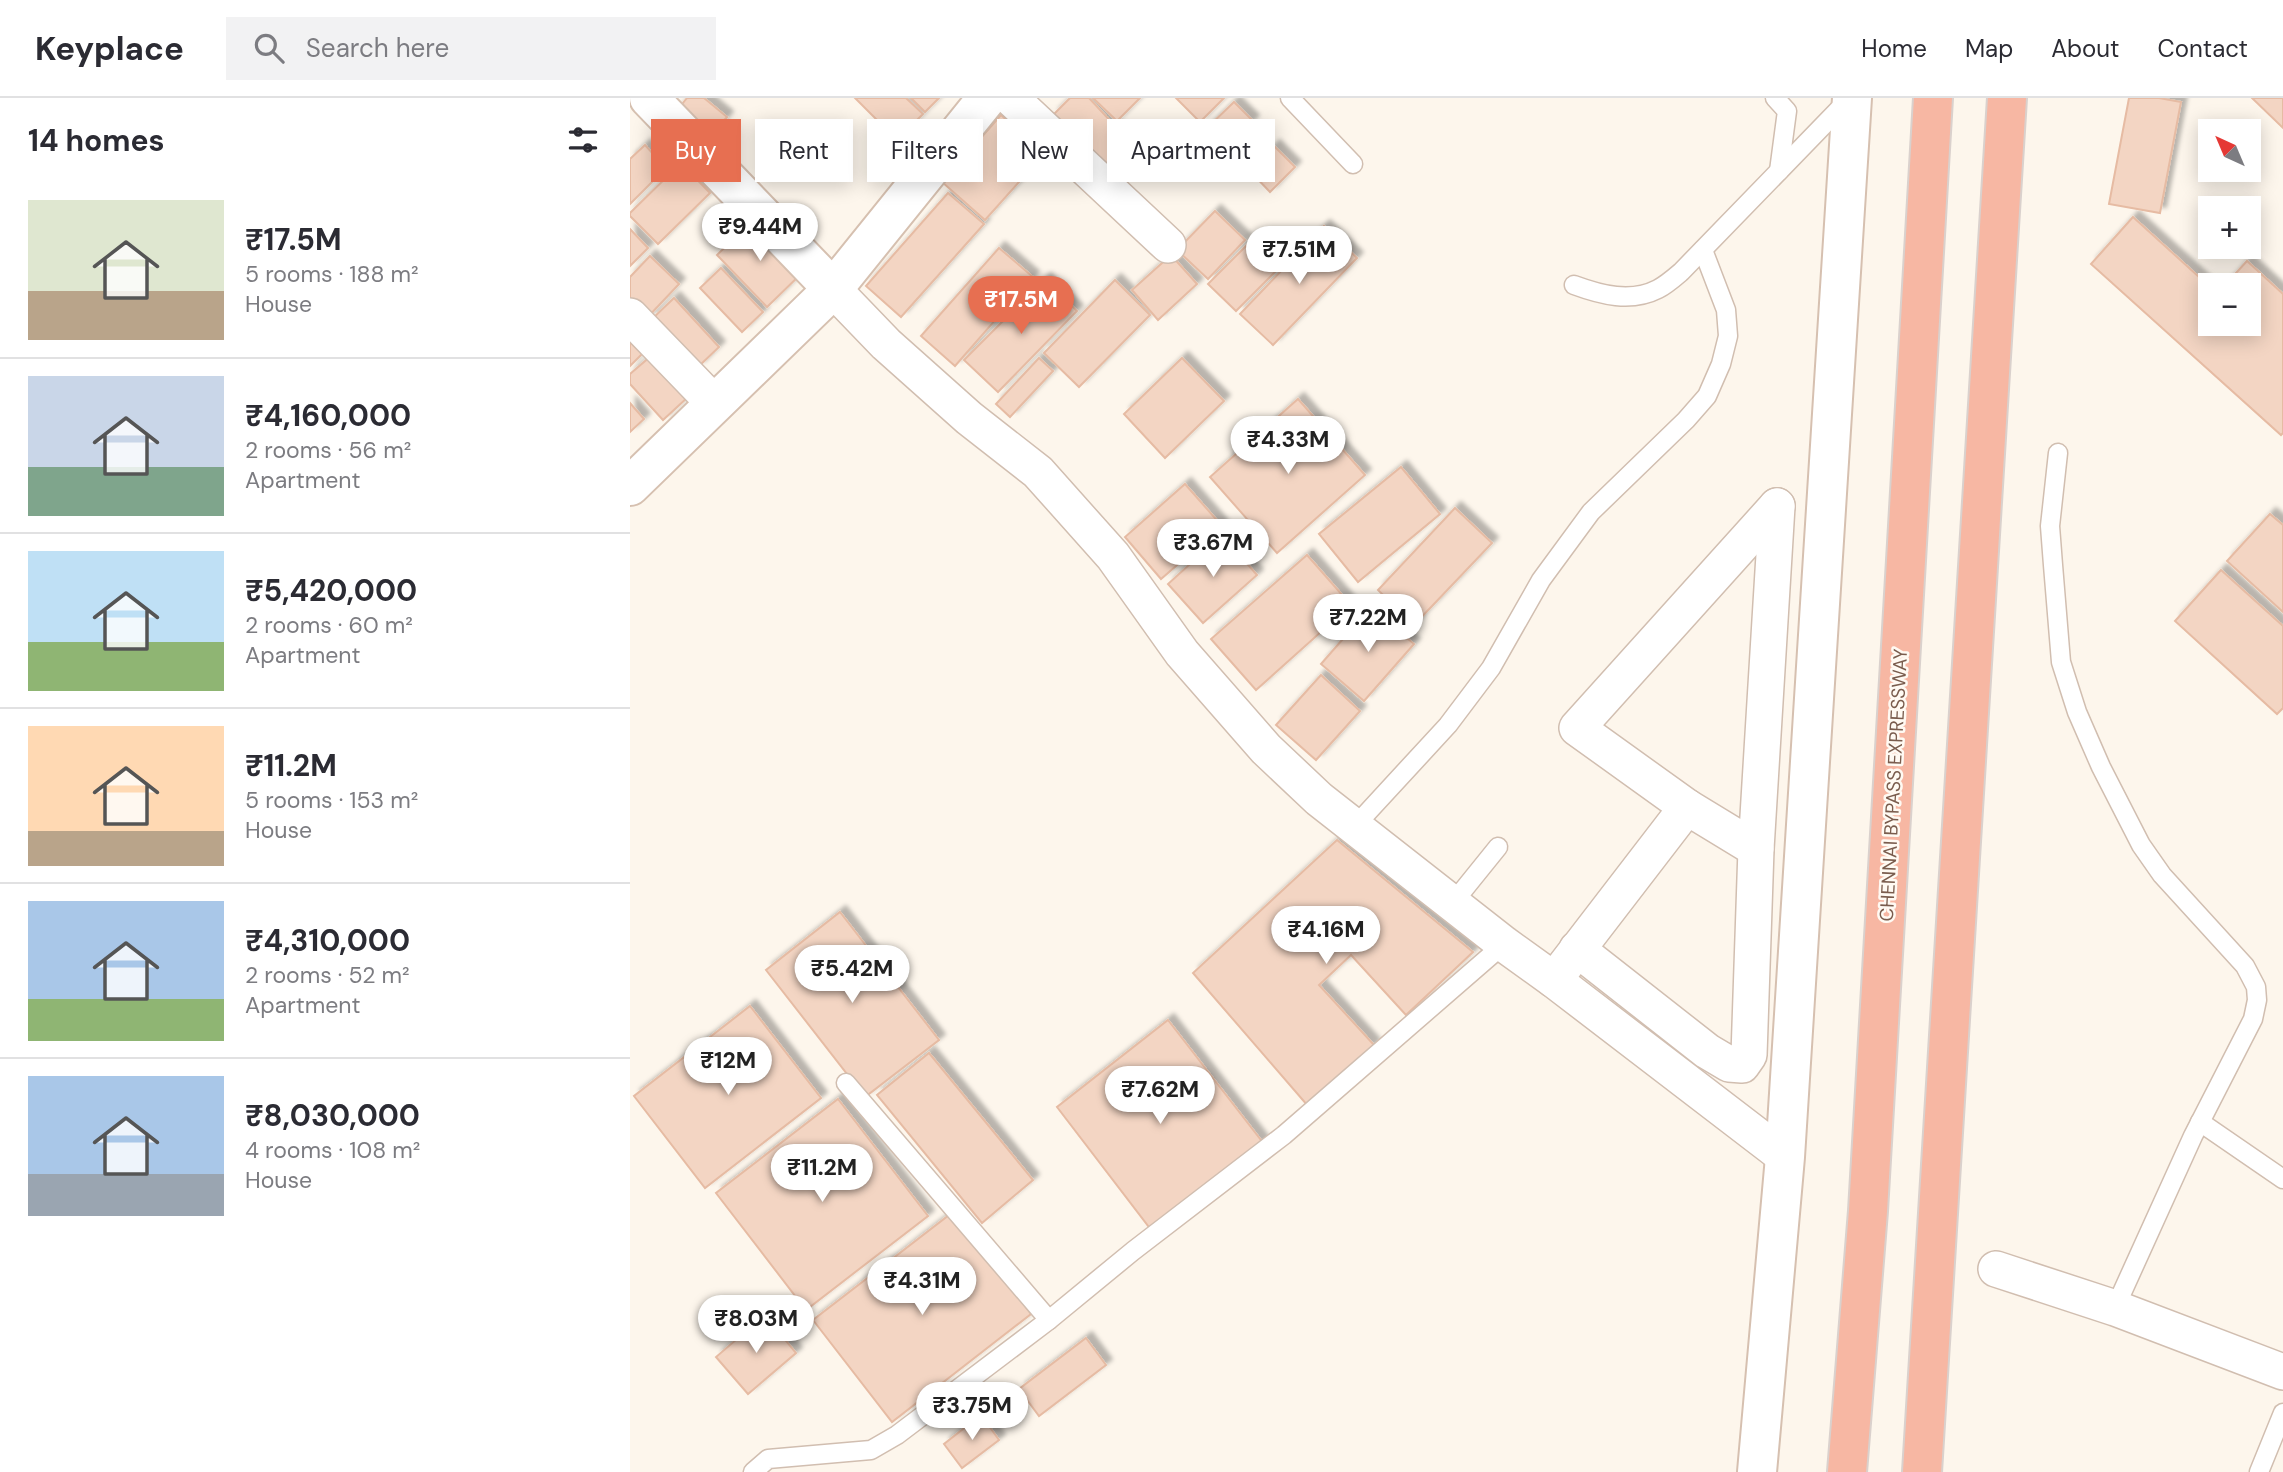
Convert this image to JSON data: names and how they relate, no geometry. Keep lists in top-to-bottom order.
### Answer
{
  "streets": {
    "highway": ["CHENNAI BYPASS EXPRESSWAY"]
  },
  "north": "top left",
  "page": {
    "header": "Keyplace",
    "search": "Search here",
    "nav": [
      "Home",
      "Map",
      "About",
      "Contact"
    ],
    "heading": "14 homes",
    "map_buttons": ["+", "−"],
    "chip": [
      "Buy",
      "Rent",
      "Filters",
      "New",
      "Apartment"
    ],
    "list": [
      {
        "name": "₹17.5M",
        "note": "5 rooms · 188 m² · House"
      },
      {
        "name": "₹4,160,000",
        "note": "2 rooms · 56 m² · Apartment"
      },
      {
        "name": "₹5,420,000",
        "note": "2 rooms · 60 m² · Apartment"
      },
      {
        "name": "₹11.2M",
        "note": "5 rooms · 153 m² · House"
      },
      {
        "name": "₹4,310,000",
        "note": "2 rooms · 52 m² · Apartment"
      },
      {
        "name": "₹8,030,000",
        "note": "4 rooms · 108 m² · House"
      }
    ],
    "price": [
      "₹9.44M",
      "₹7.51M",
      "₹17.5M",
      "₹4.33M",
      "₹3.67M",
      "₹7.22M",
      "₹4.16M",
      "₹5.42M",
      "₹12M",
      "₹7.62M",
      "₹11.2M",
      "₹4.31M",
      "₹8.03M",
      "₹3.75M"
    ]
  }
}
